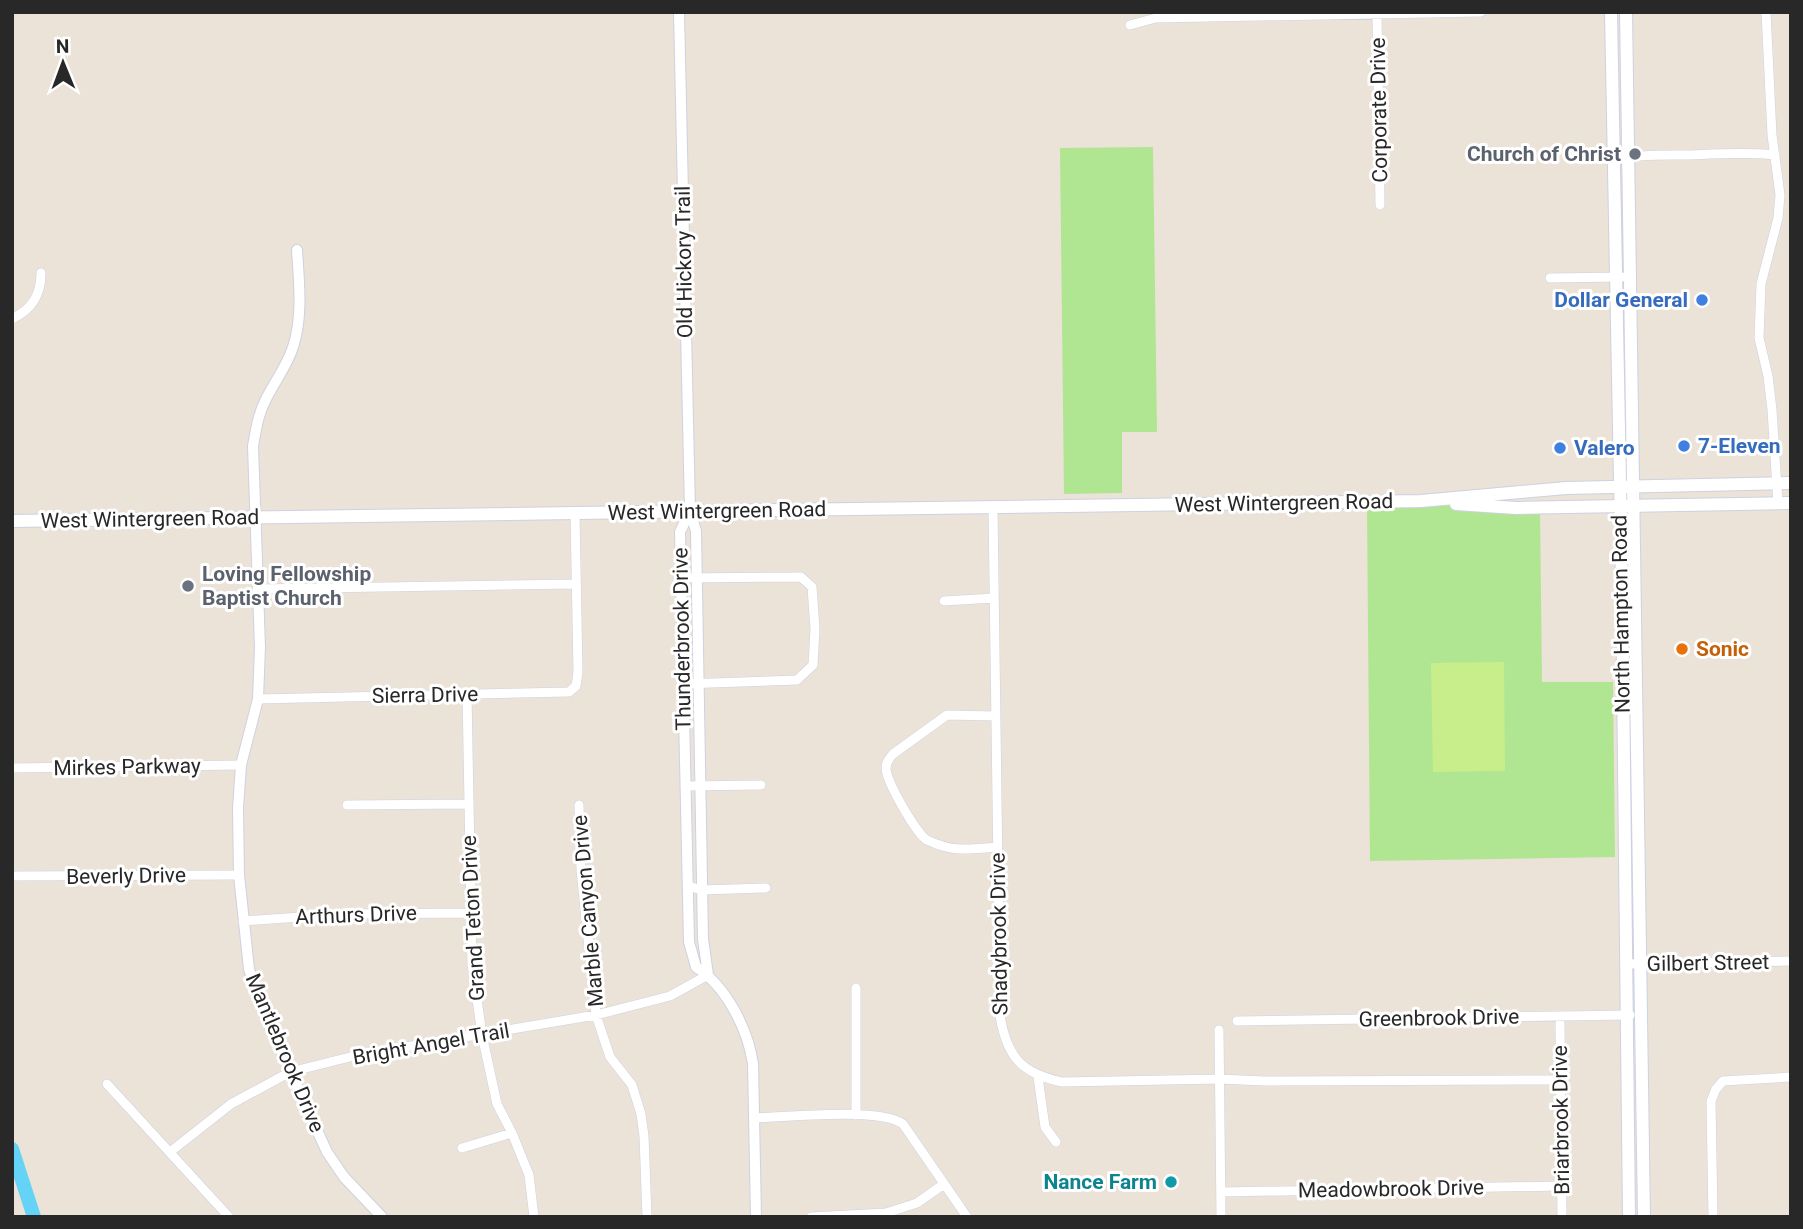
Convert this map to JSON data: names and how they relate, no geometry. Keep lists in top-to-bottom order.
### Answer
{
  "streets": {
    "main road": ["West Wintergreen Road", "North Hampton Road"],
    "street": [
      "Corporate Drive",
      "Old Hickory Trail",
      "Thunderbrook Drive",
      "Sierra Drive",
      "Mirkes Parkway",
      "Beverly Drive",
      "Marble Canyon Drive",
      "Arthurs Drive",
      "Grand Teton Drive",
      "Shadybrook Drive",
      "Gilbert Street",
      "Greenbrook Drive",
      "Bright Angel Trail",
      "Mantlebrook Drive",
      "Briarbrook Drive",
      "Meadowbrook Drive"
    ]
  },
  "crossings": [
    ["Old Hickory Trail", "West Wintergreen Road"],
    ["Old Hickory Trail", "Thunderbrook Drive"],
    ["West Wintergreen Road", "North Hampton Road"],
    ["West Wintergreen Road", "Thunderbrook Drive"],
    ["West Wintergreen Road", "Shadybrook Drive"],
    ["West Wintergreen Road", "Mantlebrook Drive"],
    ["North Hampton Road", "Gilbert Street"],
    ["North Hampton Road", "Greenbrook Drive"],
    ["Thunderbrook Drive", "Bright Angel Trail"],
    ["Sierra Drive", "Grand Teton Drive"],
    ["Sierra Drive", "Mantlebrook Drive"],
    ["Mirkes Parkway", "Mantlebrook Drive"],
    ["Beverly Drive", "Mantlebrook Drive"],
    ["Marble Canyon Drive", "Bright Angel Trail"],
    ["Arthurs Drive", "Grand Teton Drive"],
    ["Arthurs Drive", "Mantlebrook Drive"],
    ["Grand Teton Drive", "Bright Angel Trail"],
    ["Bright Angel Trail", "Mantlebrook Drive"],
    ["Briarbrook Drive", "Meadowbrook Drive"]
  ],
  "places": [
    "Church of Christ",
    "Dollar General",
    "7-Eleven",
    "Valero",
    "Loving Fellowship Baptist Church",
    "Sonic",
    "Nance Farm"
  ],
  "north": "top"
}
